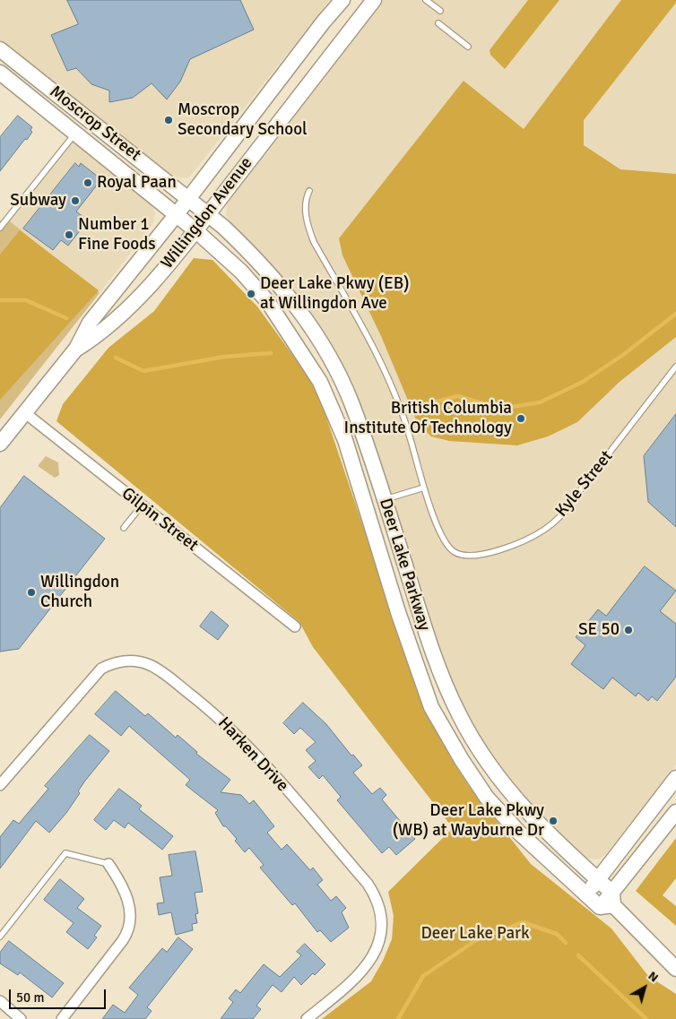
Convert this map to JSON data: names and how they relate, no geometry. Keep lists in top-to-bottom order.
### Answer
{
  "streets": {
    "main road": ["Moscrop Street", "Willingdon Avenue", "Deer Lake Parkway"],
    "street": ["Gilpin Street", "Harken Drive"],
    "lane": ["Kyle Street"]
  },
  "crossings": [
    ["Moscrop Street", "Willingdon Avenue"],
    ["Moscrop Street", "Deer Lake Parkway"],
    ["Willingdon Avenue", "Gilpin Street"],
    ["Willingdon Avenue", "Deer Lake Parkway"]
  ],
  "parks": ["Deer Lake Park"],
  "places": [
    "Moscrop Secondary School",
    "Royal Paan",
    "Subway",
    "Number 1 Fine Foods",
    "Deer Lake Pkwy (EB) at Willingdon Ave",
    "British Columbia Institute Of Technology",
    "Willingdon Church",
    "SE 50",
    "Deer Lake Pkwy (WB) at Wayburne Dr"
  ],
  "scale_bar": "50 m",
  "north": "top right"
}
